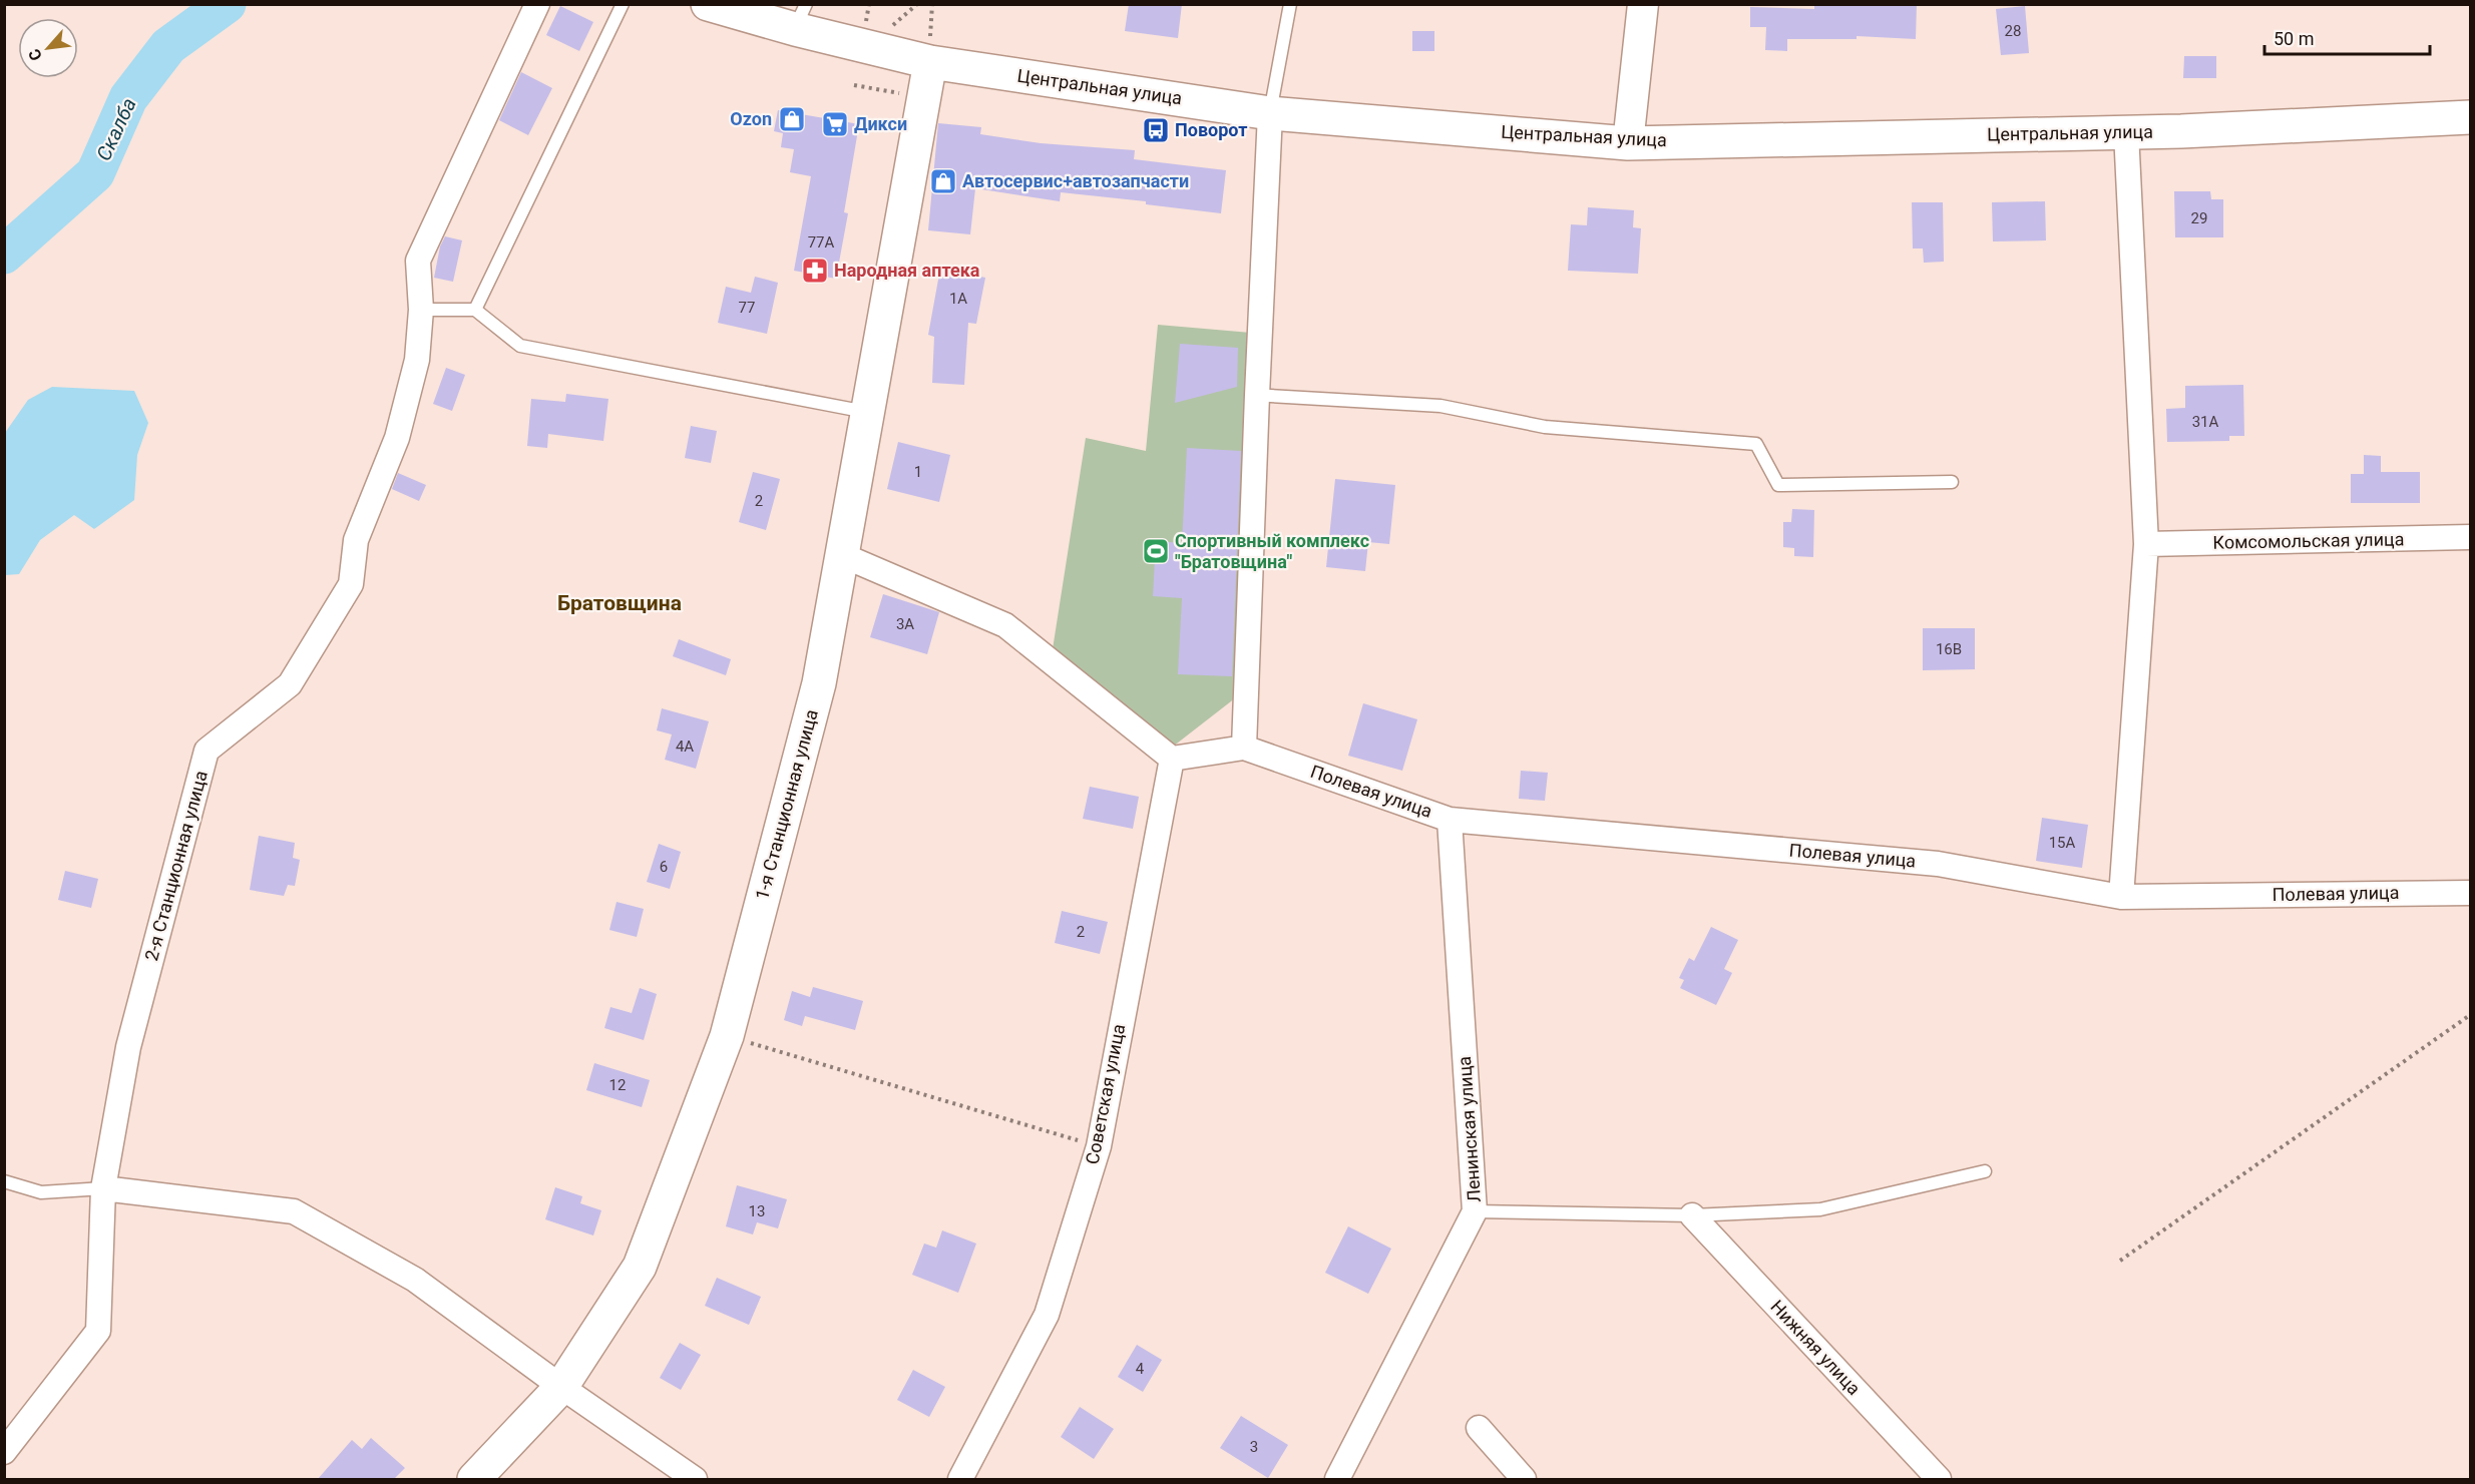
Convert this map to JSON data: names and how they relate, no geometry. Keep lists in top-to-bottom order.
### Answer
{
  "streets": {
    "main road": ["Центральная улица", "1-я Станционная улица"],
    "street": [
      "Комсомольская улица",
      "Полевая улица",
      "2-я Станционная улица",
      "Советская улица",
      "Ленинская улица",
      "Нижняя улица"
    ]
  },
  "crossings": [
    ["Центральная улица", "1-я Станционная улица"],
    ["Полевая улица", "Ленинская улица"]
  ],
  "districts": ["Братовщина"],
  "water": ["Скалба"],
  "places": {
    "shop": ["Ozon", "Автосервис+автозапчасти"],
    "supermarket": ["Дикси"],
    "bus stop": ["Поворот"],
    "pharmacy": ["Народная аптека"],
    "sports": ["Спортивный комплекс \"Братовщина\""]
  },
  "house_numbers": [
    "28",
    "29",
    "77А",
    "1А",
    "77",
    "31А",
    "1",
    "2",
    "3А",
    "16В",
    "4А",
    "15А",
    "6",
    "2",
    "12",
    "13",
    "4",
    "3"
  ],
  "scale_bar": "50 m",
  "north": "bottom left"
}
